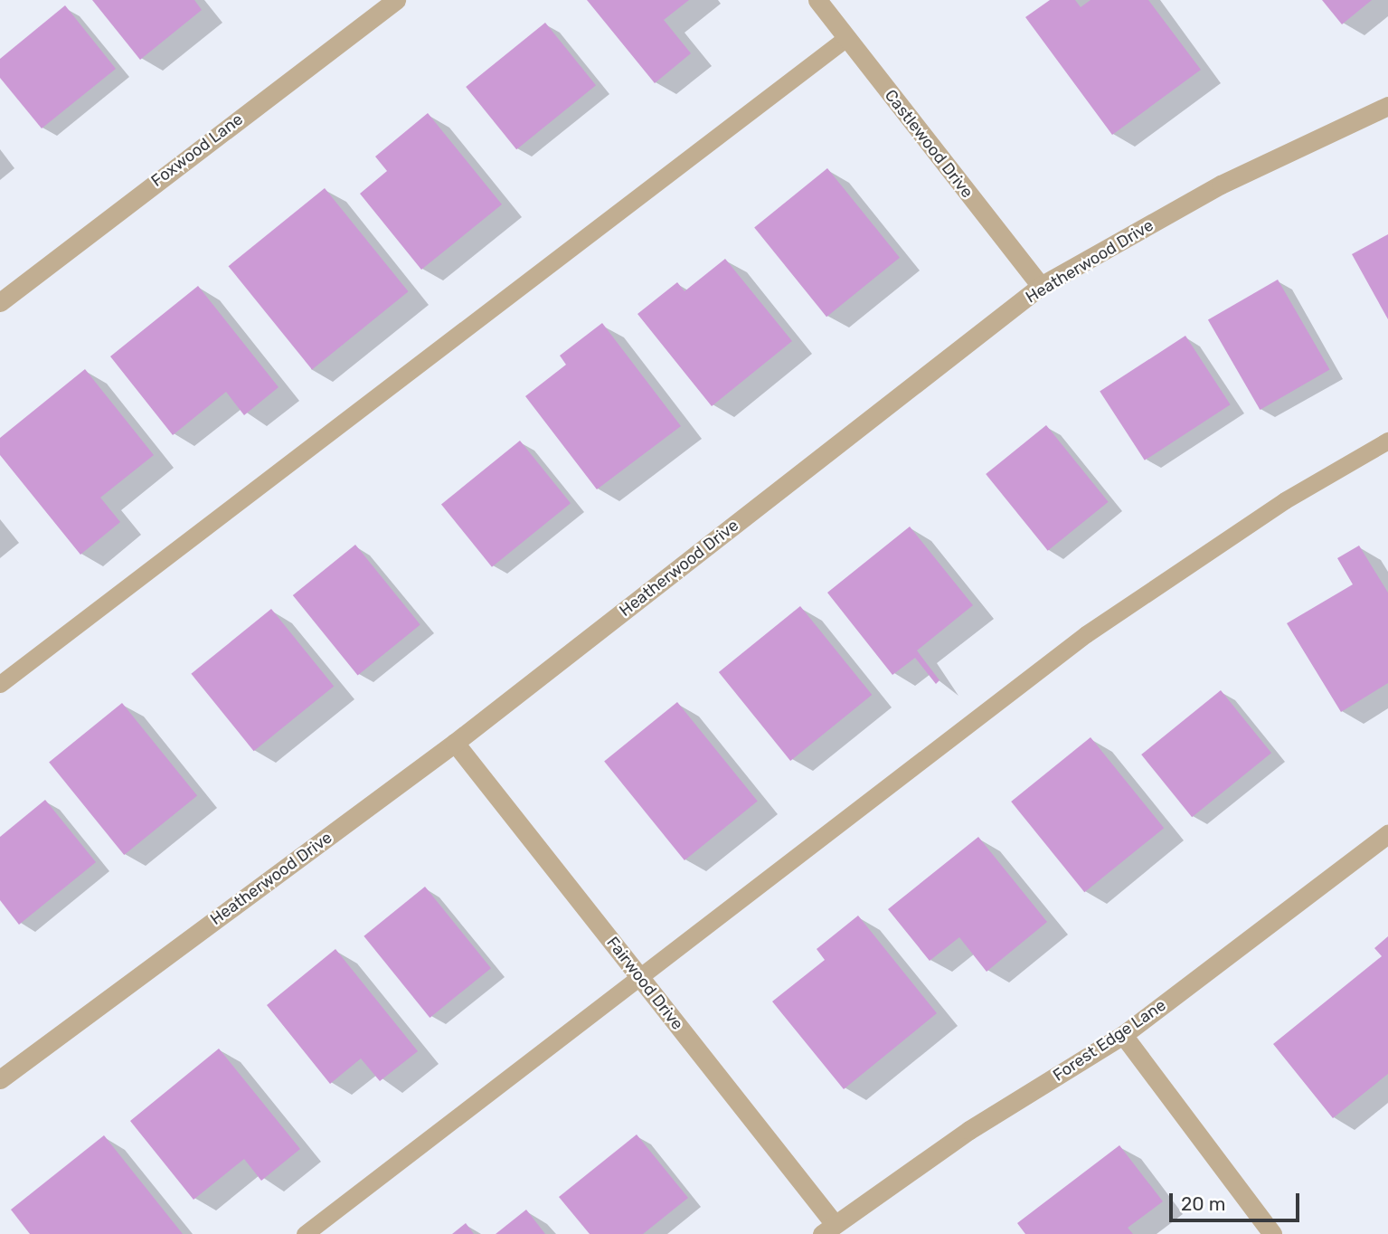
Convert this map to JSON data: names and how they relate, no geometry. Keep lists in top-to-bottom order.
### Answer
{
  "streets": {
    "street": [
      "Castlewood Drive",
      "Foxwood Lane",
      "Heatherwood Drive",
      "Fairwood Drive",
      "Forest Edge Lane"
    ]
  },
  "crossings": [
    ["Castlewood Drive", "Heatherwood Drive"],
    ["Heatherwood Drive", "Fairwood Drive"],
    ["Fairwood Drive", "Forest Edge Lane"]
  ],
  "scale_bar": "20 m"
}
